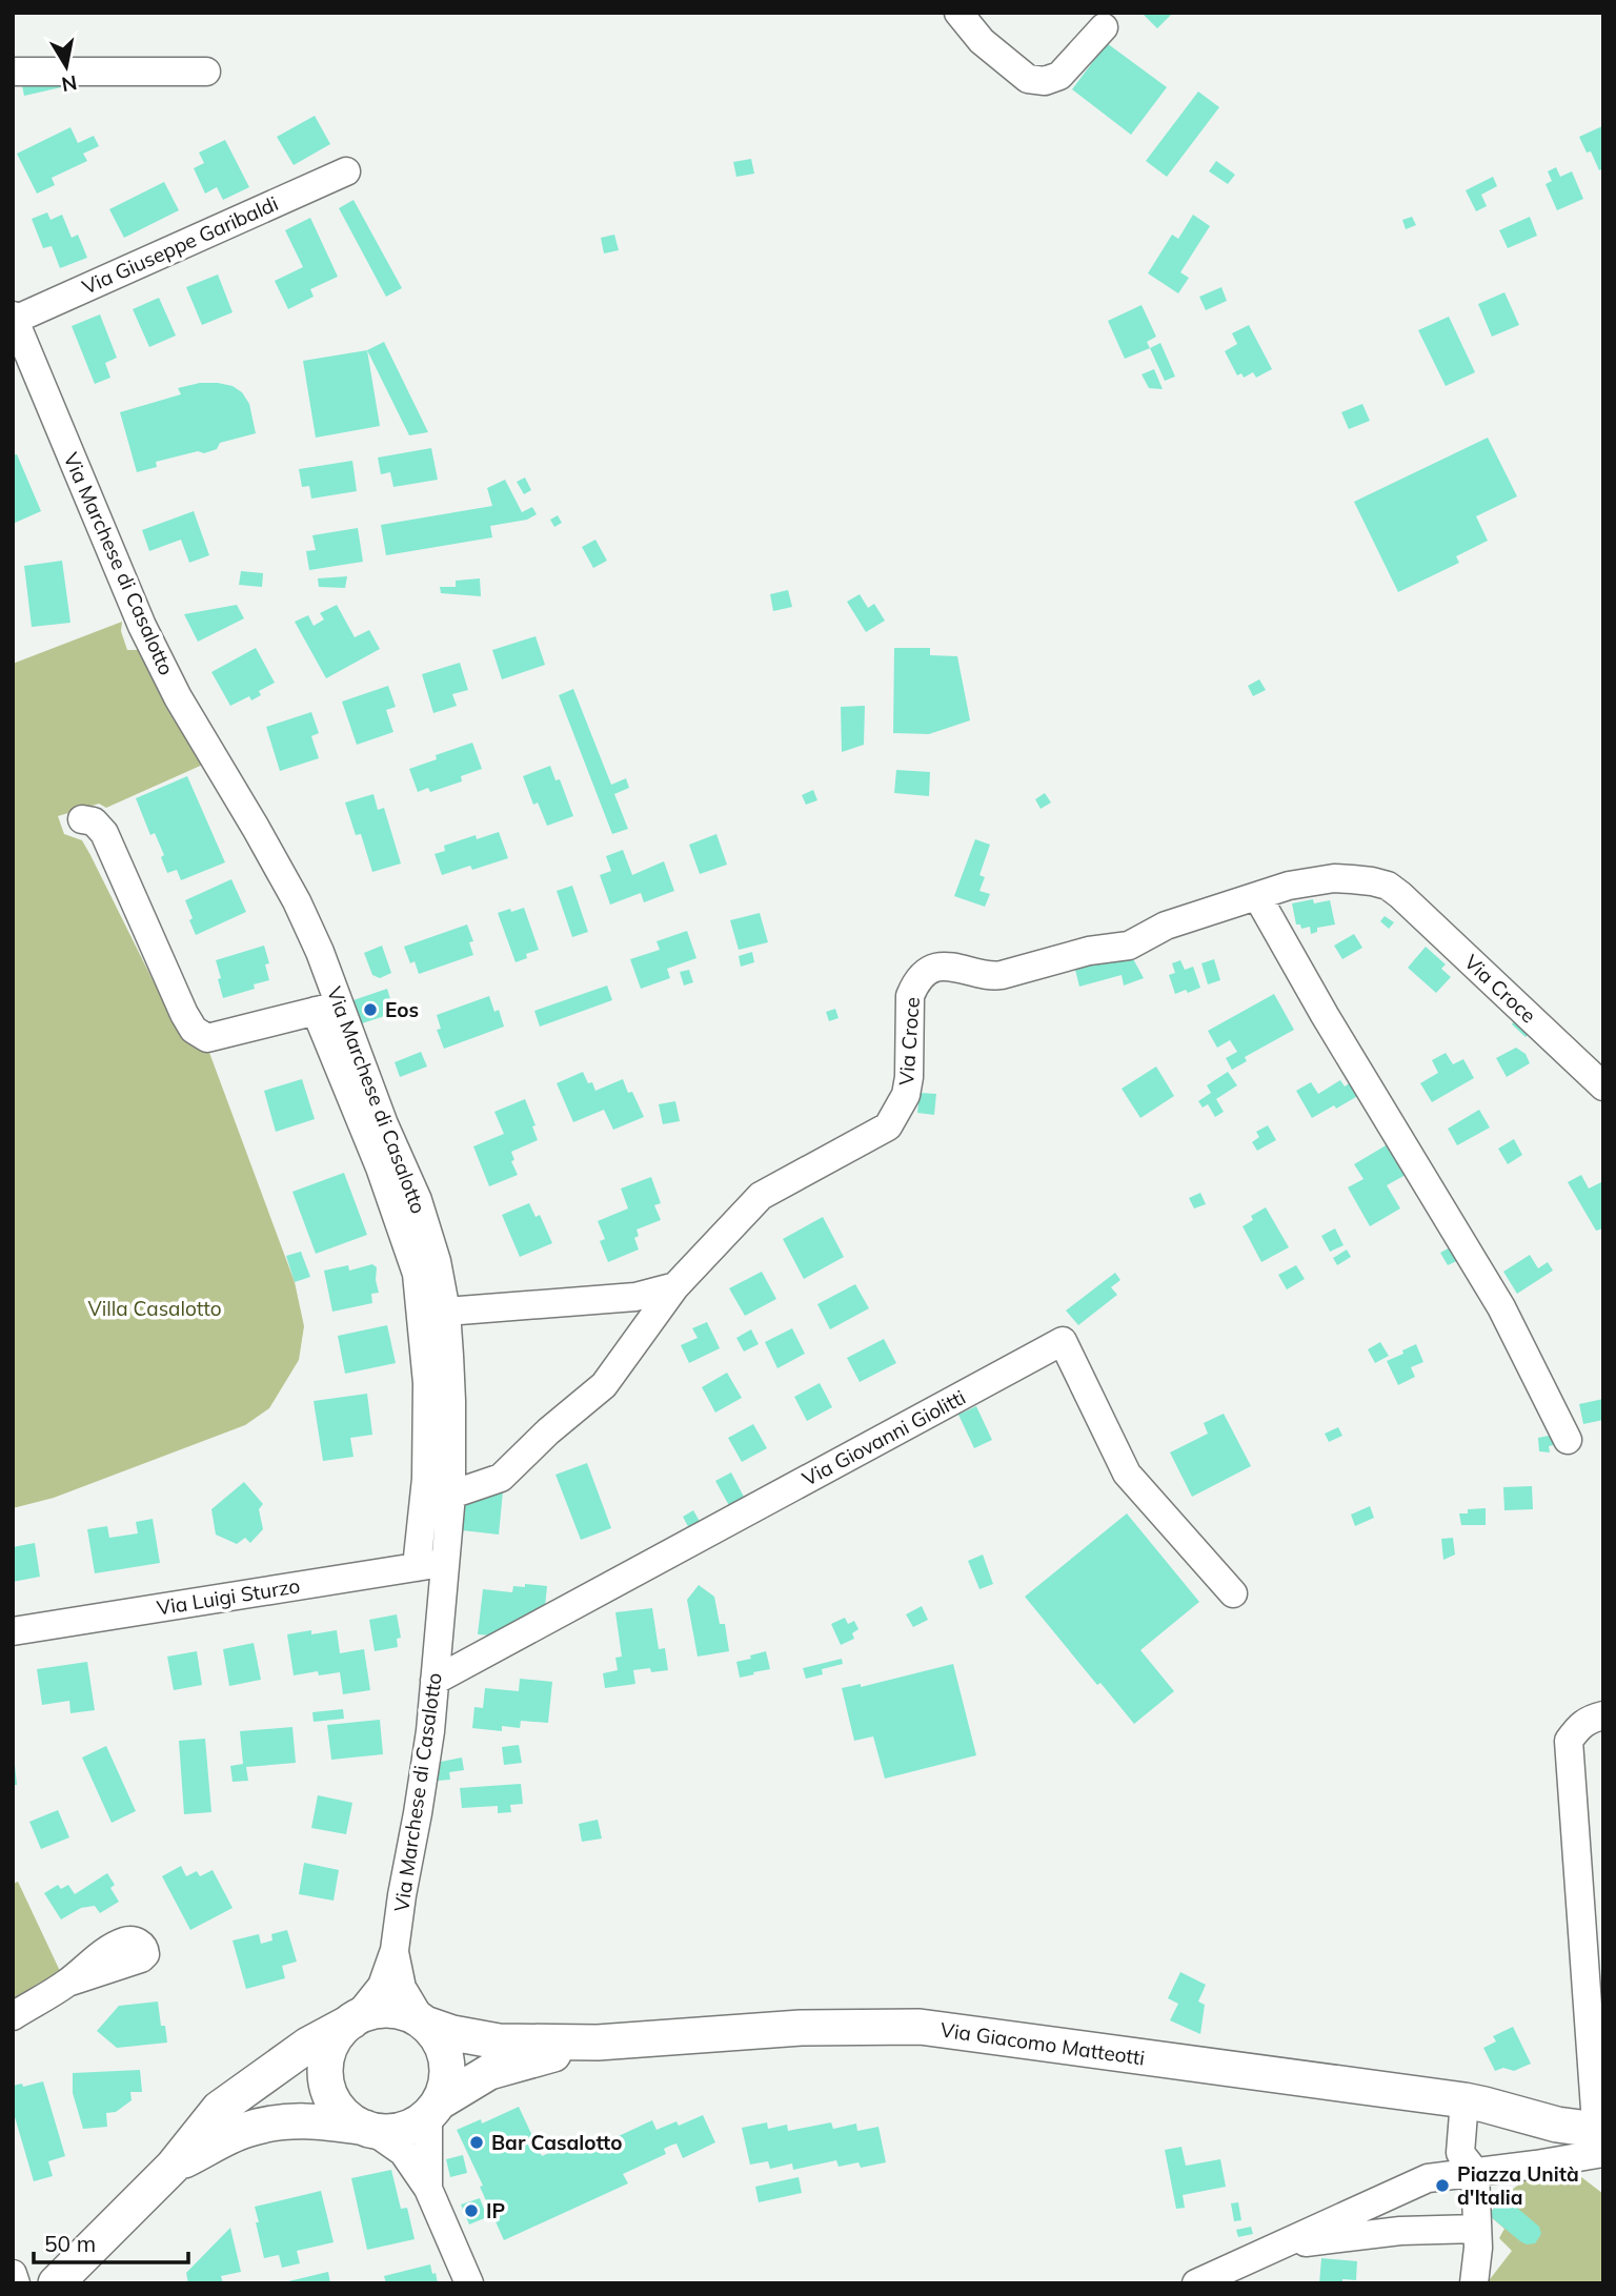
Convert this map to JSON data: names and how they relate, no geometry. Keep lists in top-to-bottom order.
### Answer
{
  "streets": {
    "main road": ["Via Giacomo Matteotti"],
    "street": [
      "Via Giuseppe Garibaldi",
      "Via Marchese di Casalotto",
      "Via Croce",
      "Via Giovanni Giolitti",
      "Via Luigi Sturzo"
    ]
  },
  "crossings": [
    ["Via Giuseppe Garibaldi", "Via Marchese di Casalotto"],
    ["Via Marchese di Casalotto", "Via Croce"],
    ["Via Marchese di Casalotto", "Via Giovanni Giolitti"],
    ["Via Marchese di Casalotto", "Via Luigi Sturzo"]
  ],
  "parks": ["Villa Casalotto"],
  "places": [
    "Eos",
    "Bar Casalotto",
    "Piazza Unità d'Italia",
    "IP"
  ],
  "scale_bar": "50 m",
  "north": "bottom"
}
